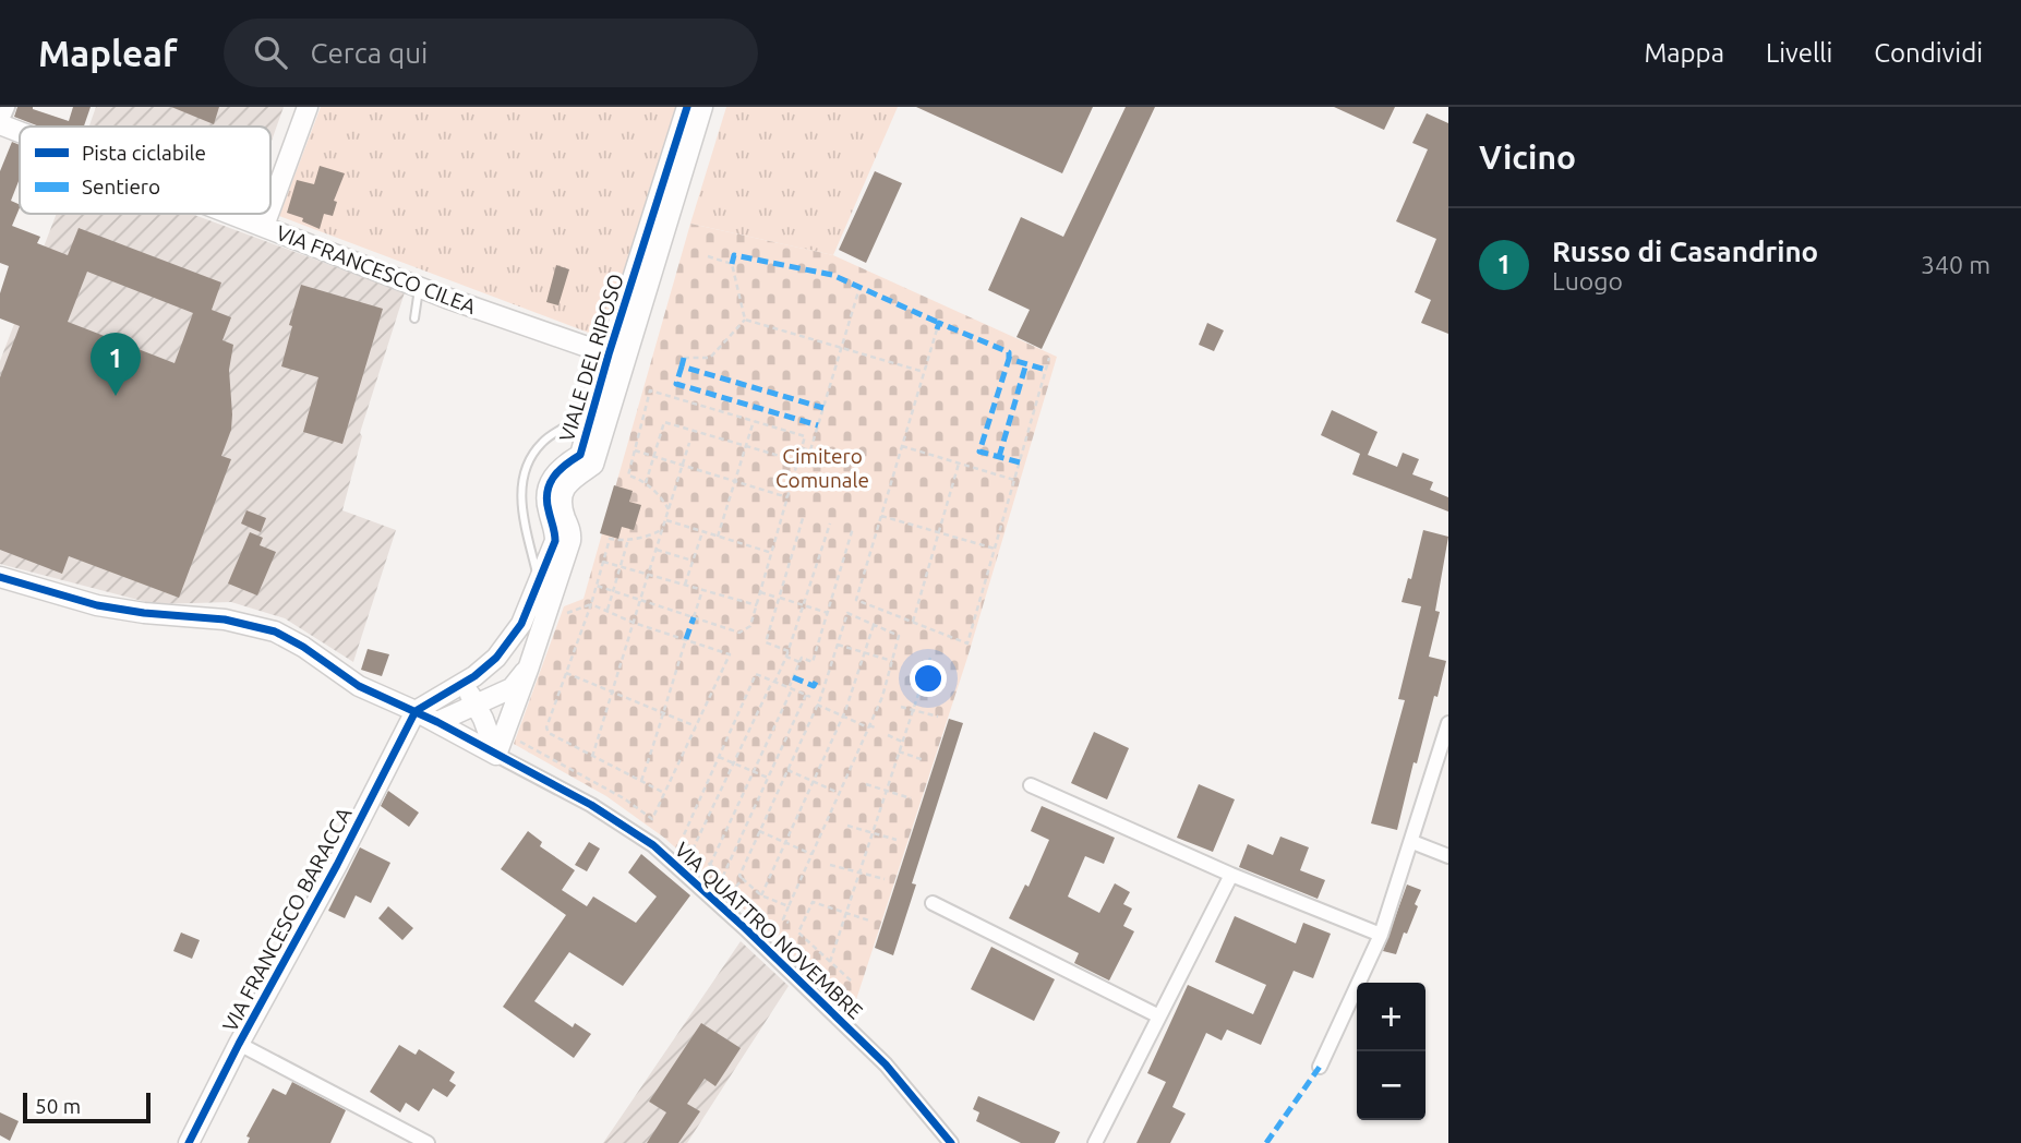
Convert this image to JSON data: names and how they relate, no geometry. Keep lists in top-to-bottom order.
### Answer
{
  "streets": {
    "street": [
      "VIA FRANCESCO CILEA",
      "VIALE DEL RIPOSO",
      "VIA FRANCESCO BARACCA",
      "VIA QUATTRO NOVEMBRE"
    ]
  },
  "crossings": [
    ["VIA FRANCESCO CILEA", "VIALE DEL RIPOSO"],
    ["VIALE DEL RIPOSO", "VIA FRANCESCO BARACCA"],
    ["VIALE DEL RIPOSO", "VIA QUATTRO NOVEMBRE"]
  ],
  "parks": ["Cimitero Comunale"],
  "legend": ["Pista ciclabile", "Sentiero"],
  "scale_bar": "50 m",
  "page": {
    "header": "Mapleaf",
    "search": "Cerca qui",
    "nav": ["Mappa", "Livelli", "Condividi"],
    "heading": "Vicino",
    "list": [
      {
        "mark": "1",
        "name": "Russo di Casandrino",
        "note": "Luogo",
        "value": "340 m"
      }
    ],
    "pins": "1",
    "map_buttons": ["+", "−"],
    "scale": "50 m"
  }
}
